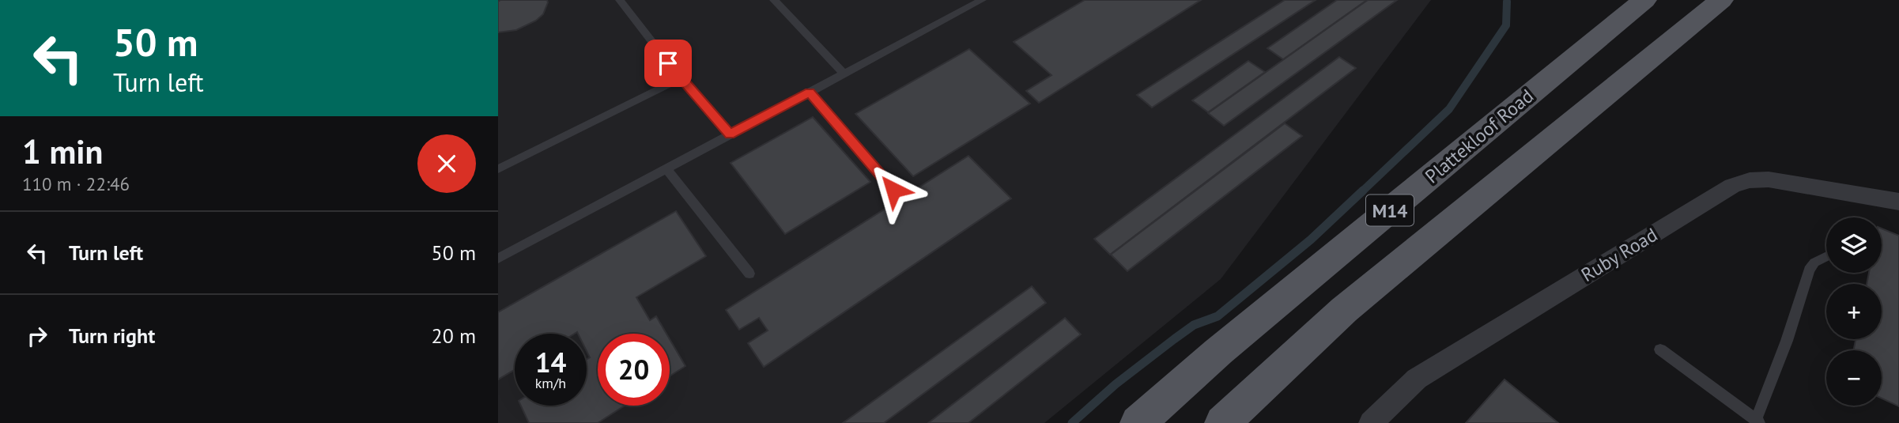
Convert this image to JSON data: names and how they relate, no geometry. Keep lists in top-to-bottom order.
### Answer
{
  "streets": {
    "main road": ["Plattekloof Road", "M14"],
    "street": ["Ruby Road"]
  },
  "page": {
    "turn": ["50 m", "Turn left"],
    "heading": ["1 min", "110 m · 22:46"],
    "list": [
      {
        "name": "Turn left",
        "value": "50 m"
      },
      {
        "name": "Turn right",
        "value": "20 m"
      }
    ],
    "map_buttons": ["+", "−"],
    "speed": "14 km/h",
    "limit": "20"
  }
}
